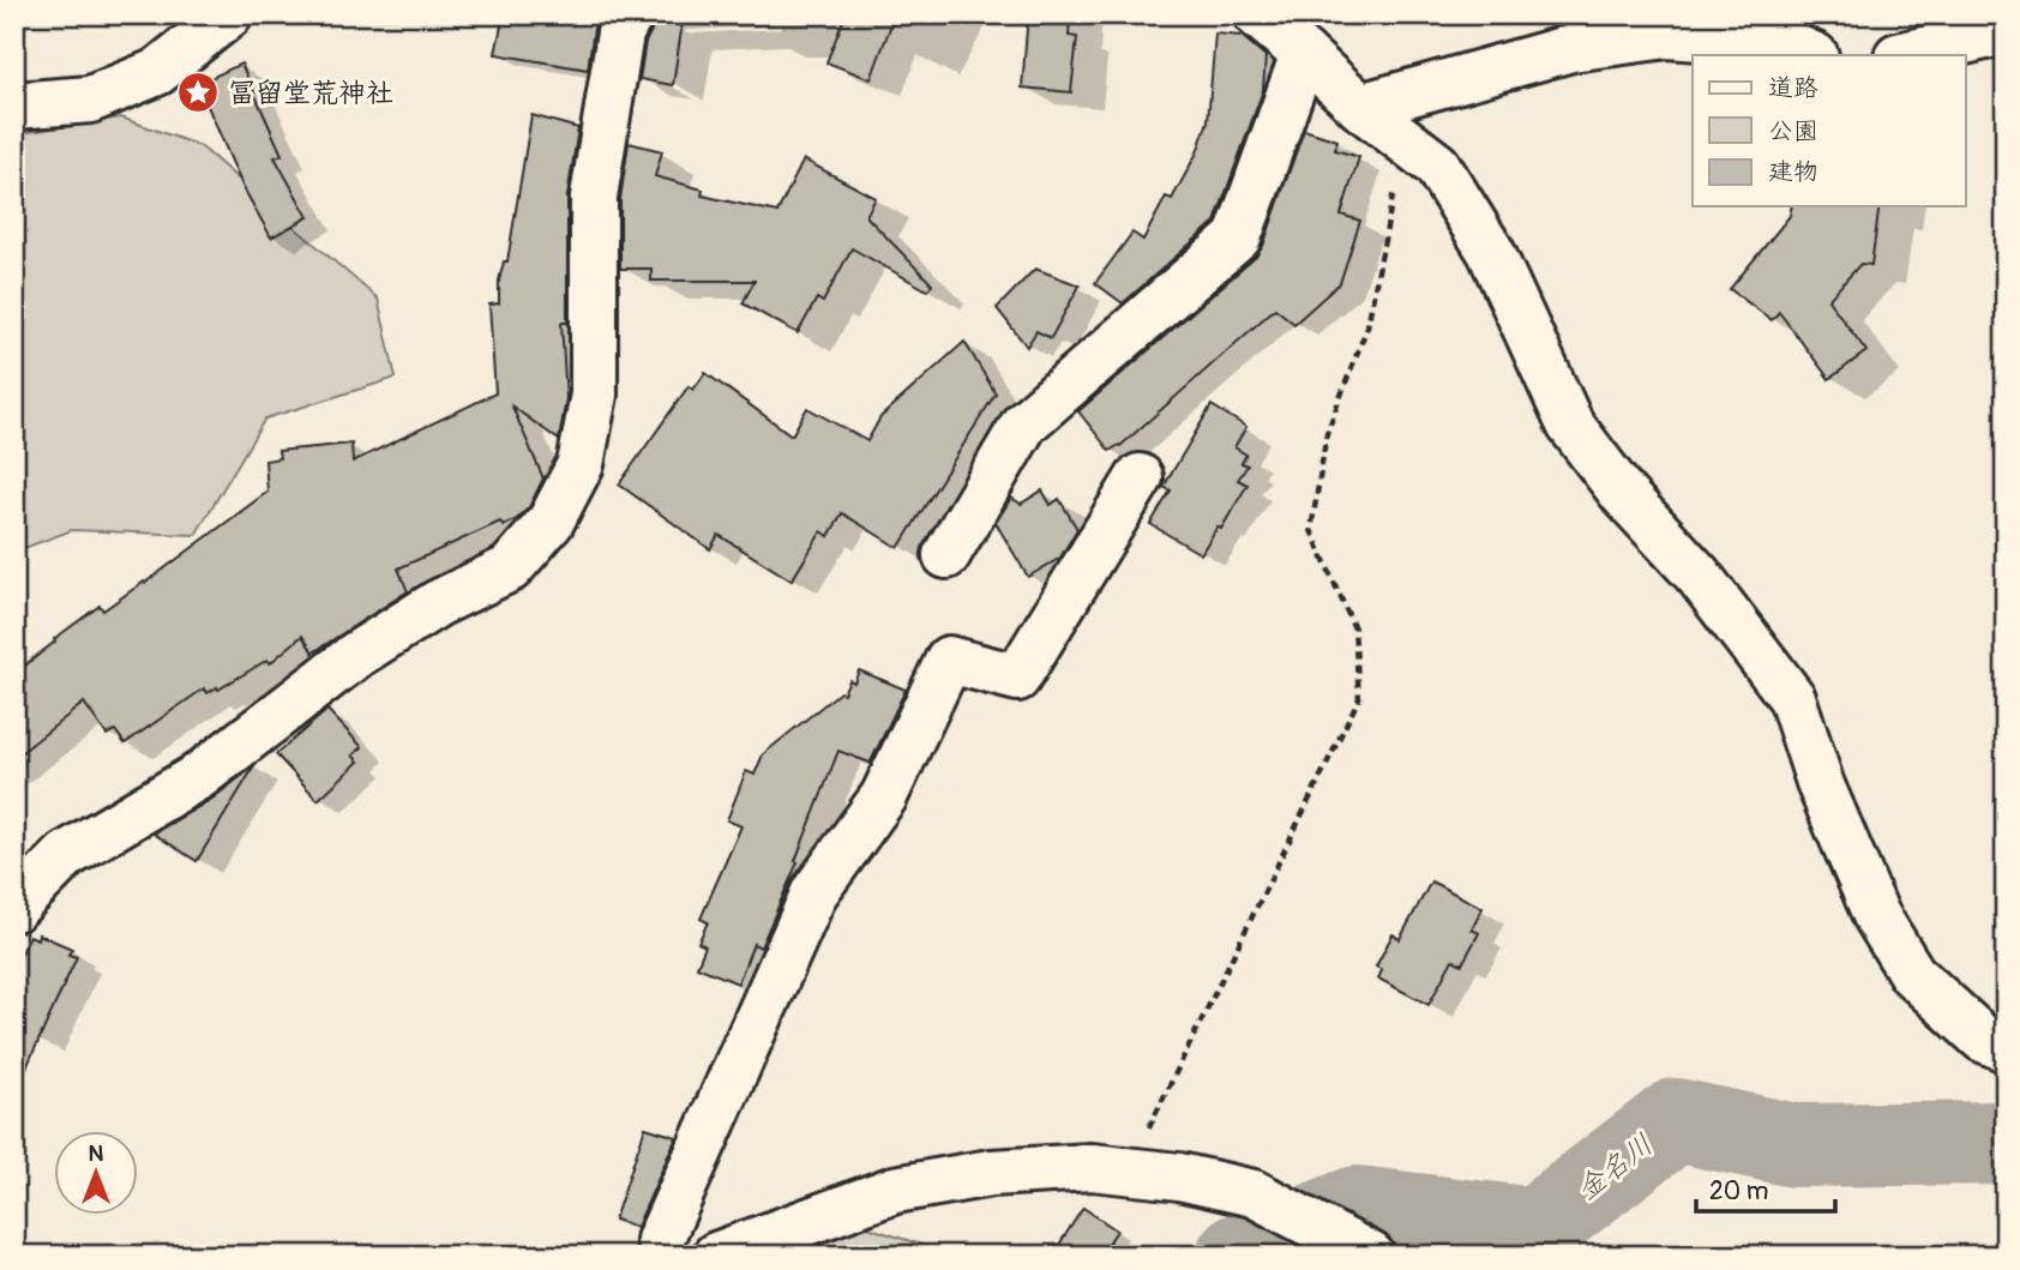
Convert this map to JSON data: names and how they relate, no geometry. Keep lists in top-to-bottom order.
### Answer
{
  "water": ["金名川"],
  "places": {
    "place": ["冨留堂荒神社"]
  },
  "legend": ["道路", "公園", "建物"],
  "scale_bar": "20 m",
  "north": "top"
}
